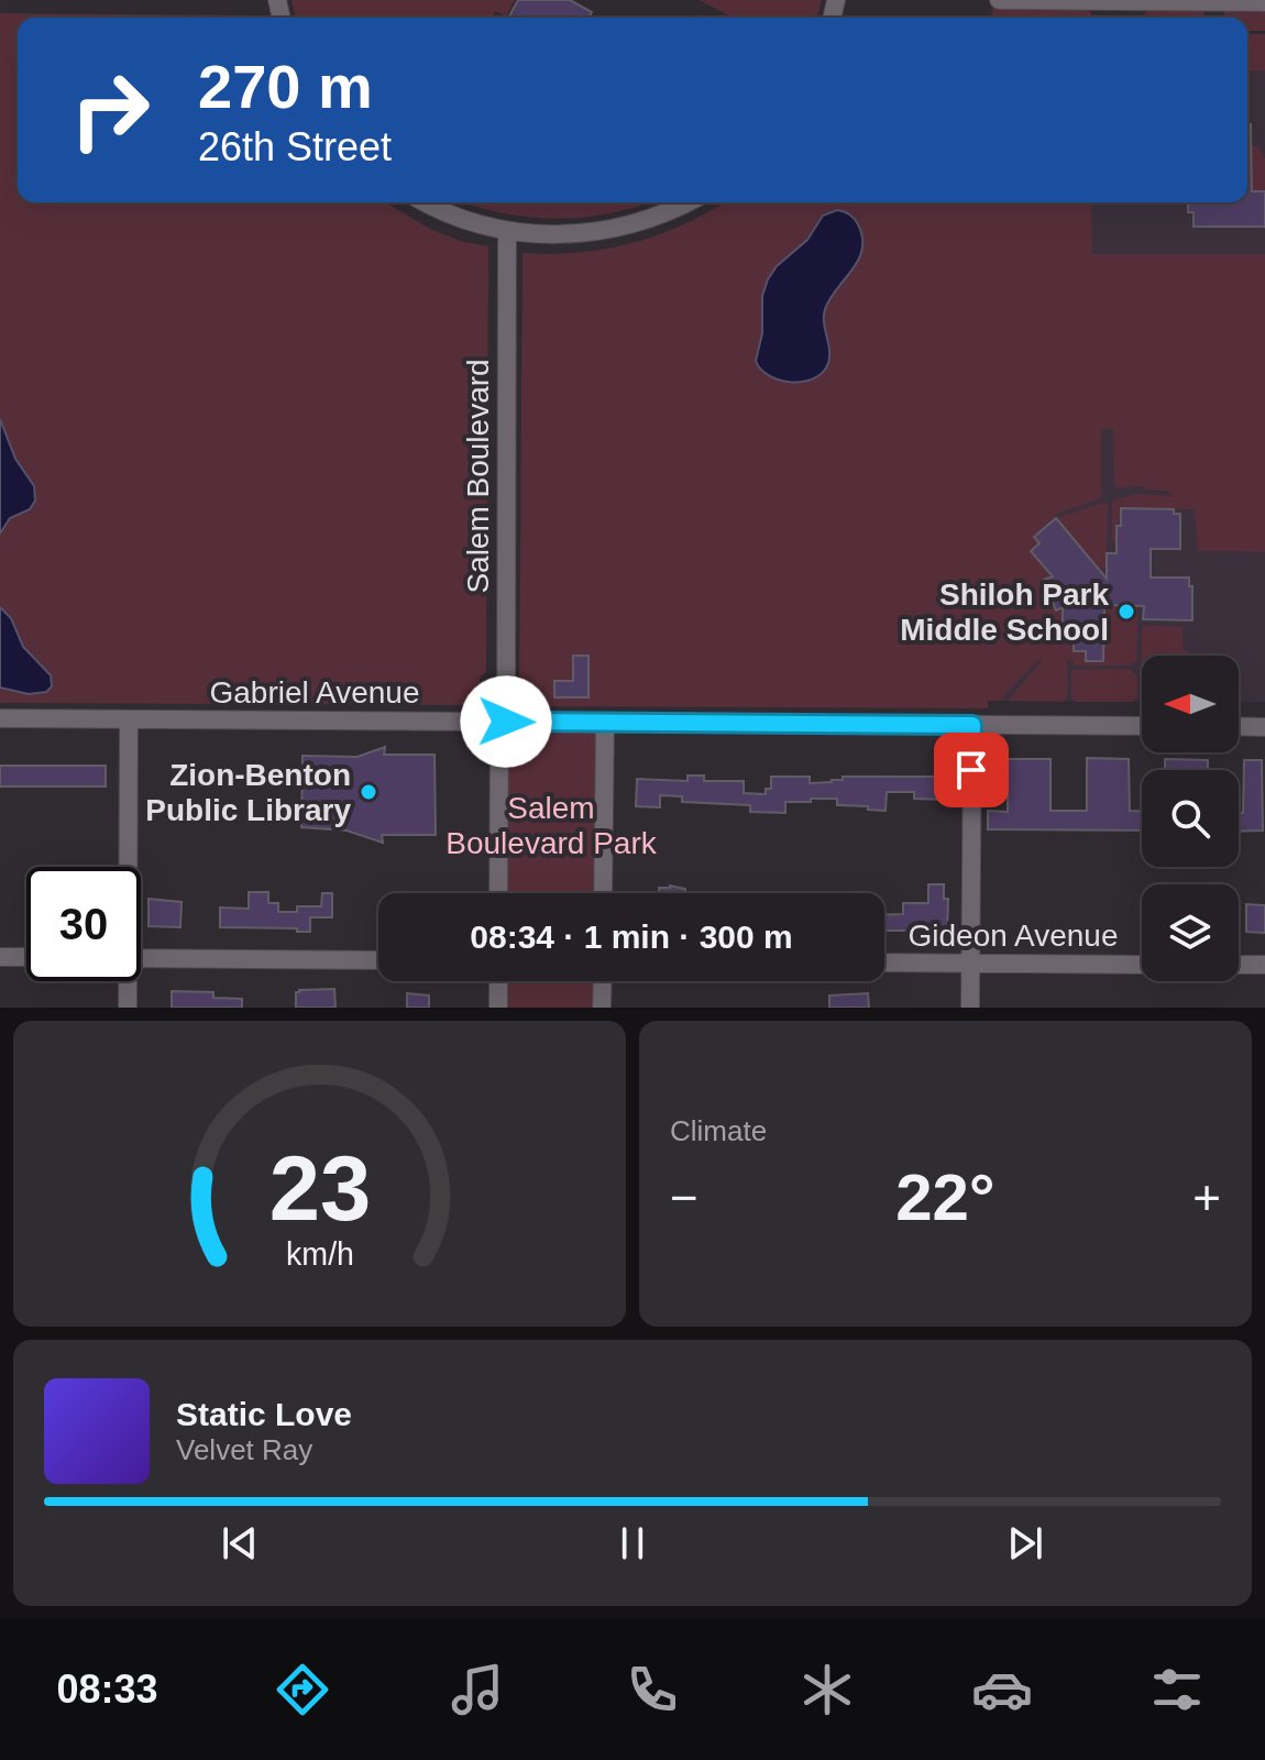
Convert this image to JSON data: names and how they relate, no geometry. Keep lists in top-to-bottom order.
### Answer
{
  "streets": {
    "street": ["Salem Boulevard", "Gabriel Avenue", "Gideon Avenue"]
  },
  "crossings": [
    ["Salem Boulevard", "Gabriel Avenue"]
  ],
  "parks": ["Salem Boulevard Park"],
  "places": ["Shiloh Park Middle School", "Zion-Benton Public Library"],
  "north": "left",
  "page": {
    "turn": ["270 m", "26th Street"],
    "limit": "30",
    "trip": "08:34 · 1 min · 300 m",
    "tile": "Climate",
    "heat": ["−", "22°", "+"],
    "song": ["Static Love", "Velvet Ray"],
    "tabs": "08:33",
    "gauge": ["23", "km/h"]
  }
}
